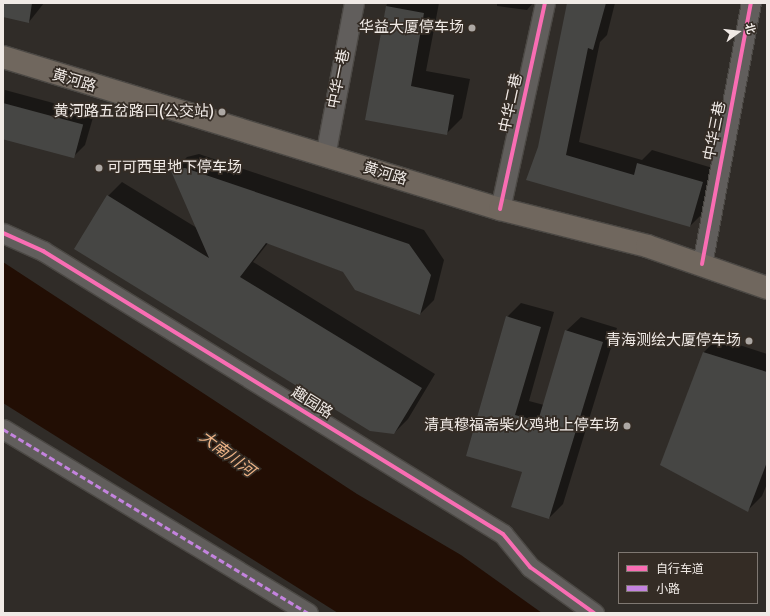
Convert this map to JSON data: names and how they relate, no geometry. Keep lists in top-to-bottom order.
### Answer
{
  "streets": {
    "main road": ["黄河路"],
    "street": [
      "中华一巷",
      "中华二巷",
      "中华三巷",
      "趣园路"
    ]
  },
  "crossings": [
    ["中华一巷", "黄河路"],
    ["黄河路", "中华二巷"],
    ["黄河路", "中华三巷"]
  ],
  "water": ["大南川河"],
  "places": [
    "华益大厦停车场",
    "黄河路五岔路口(公交站)",
    "可可西里地下停车场",
    "青海测绘大厦停车场",
    "清真穆福斋柴火鸡地上停车场"
  ],
  "legend": ["自行车道", "小路"],
  "north": "right"
}
